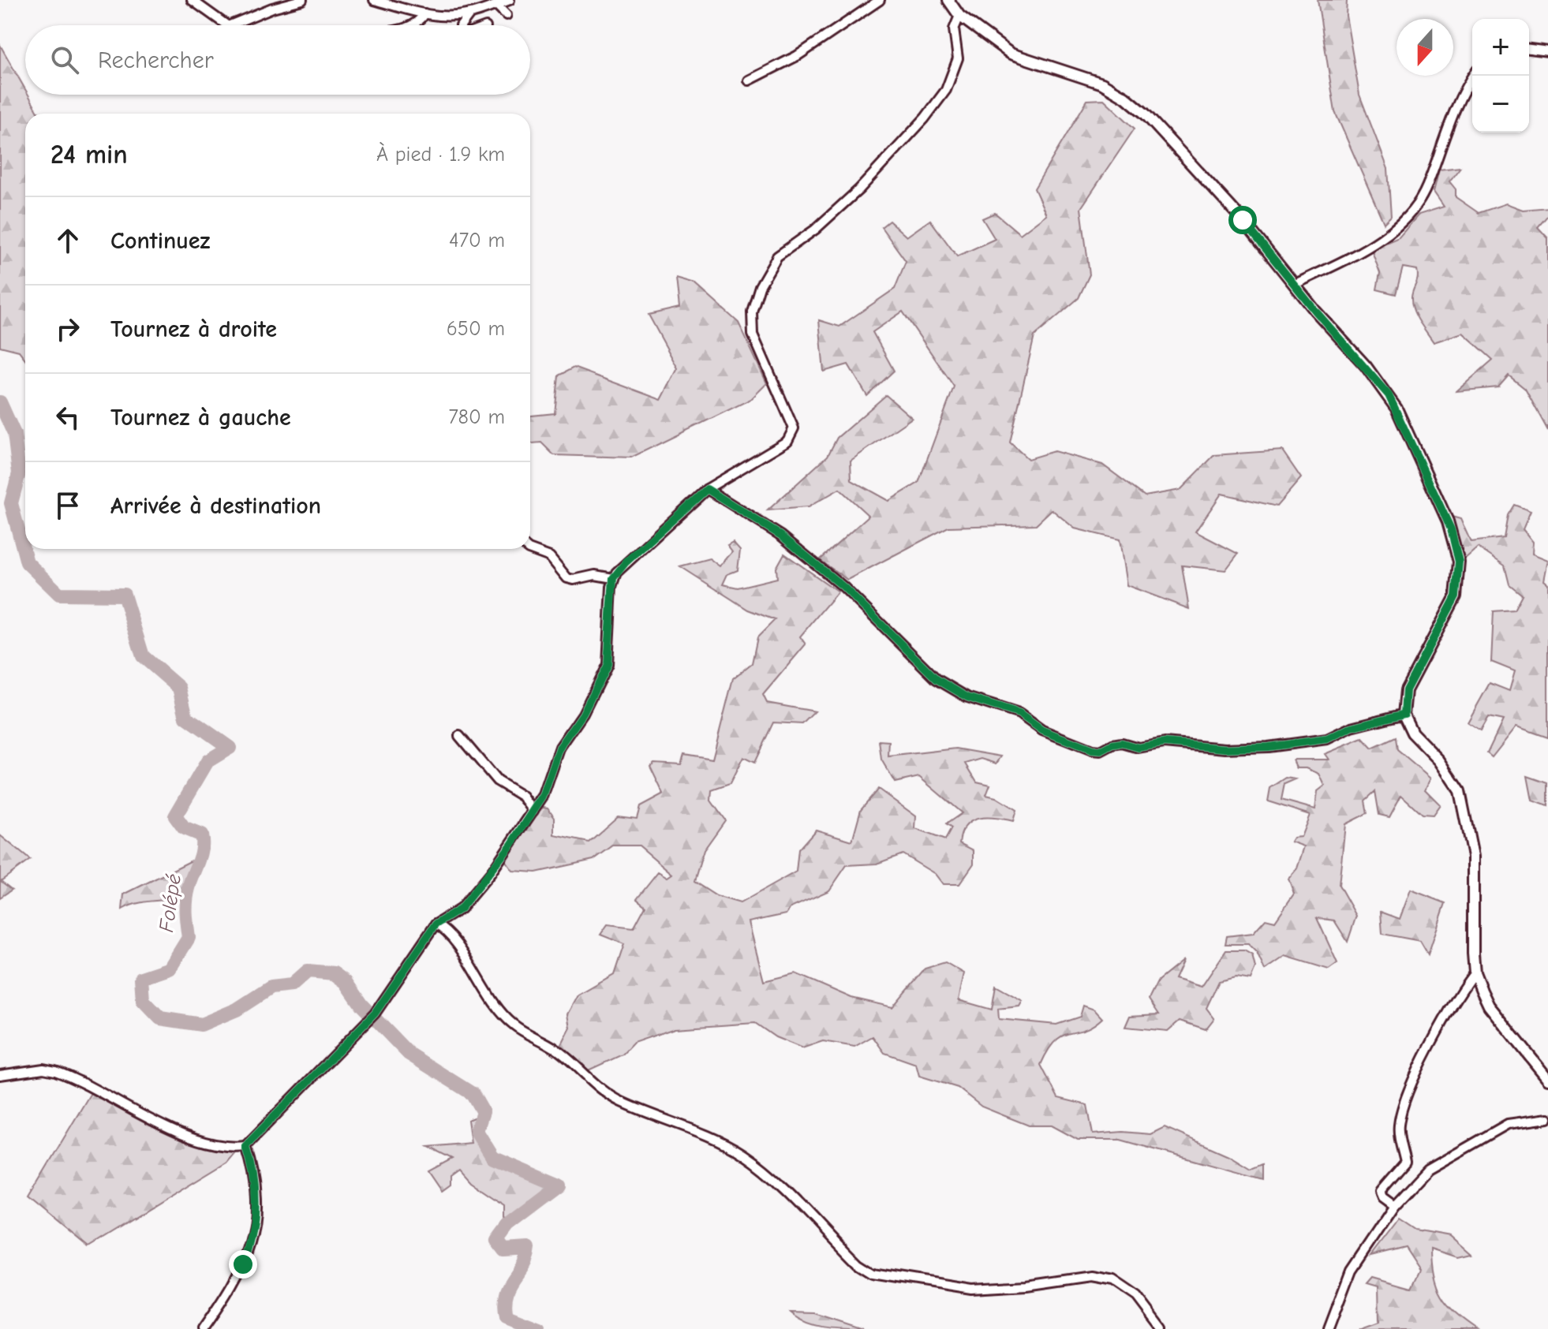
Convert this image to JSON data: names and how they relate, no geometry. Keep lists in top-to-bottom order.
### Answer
{
  "water": ["Folépé"],
  "north": "bottom",
  "page": {
    "map_buttons": ["+", "−"],
    "search": "Rechercher",
    "heading": ["24 min", "À pied · 1.9 km"],
    "list": [
      ["Continuez", "470 m"],
      ["Tournez à droite", "650 m"],
      ["Tournez à gauche", "780 m"],
      "Arrivée à destination"
    ]
  }
}
